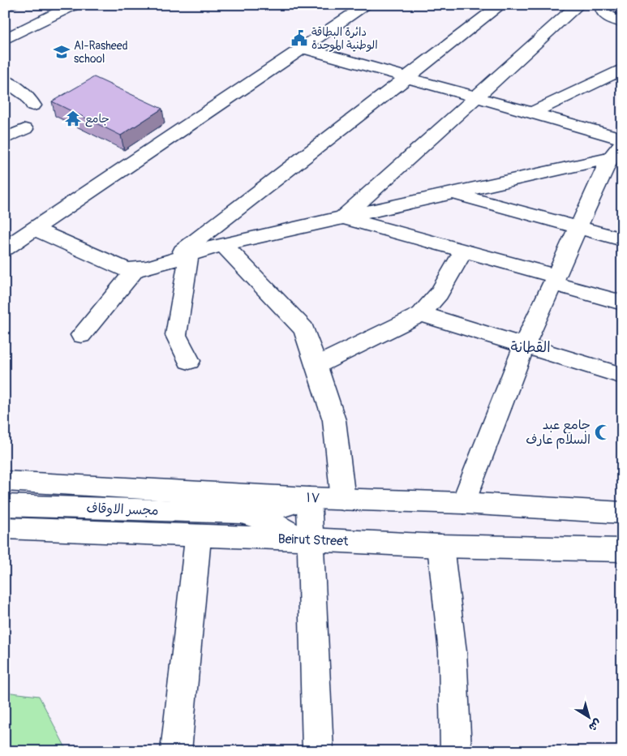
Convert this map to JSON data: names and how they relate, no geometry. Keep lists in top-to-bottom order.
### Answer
{
  "streets": {
    "street": ["١٧", "مجسر الاوقاف", "Beirut Street"]
  },
  "crossings": [
    ["١٧", "مجسر الاوقاف"],
    ["مجسر الاوقاف", "Beirut Street"]
  ],
  "districts": ["القطانة"],
  "places": {
    "public building": ["دائرة البطاقة الوطنية الموحدة"],
    "school or university": ["Al-Rasheed school"],
    "temple": ["جامع"],
    "mosque": ["جامع عبد السلام عارف"]
  },
  "north": "bottom right"
}
